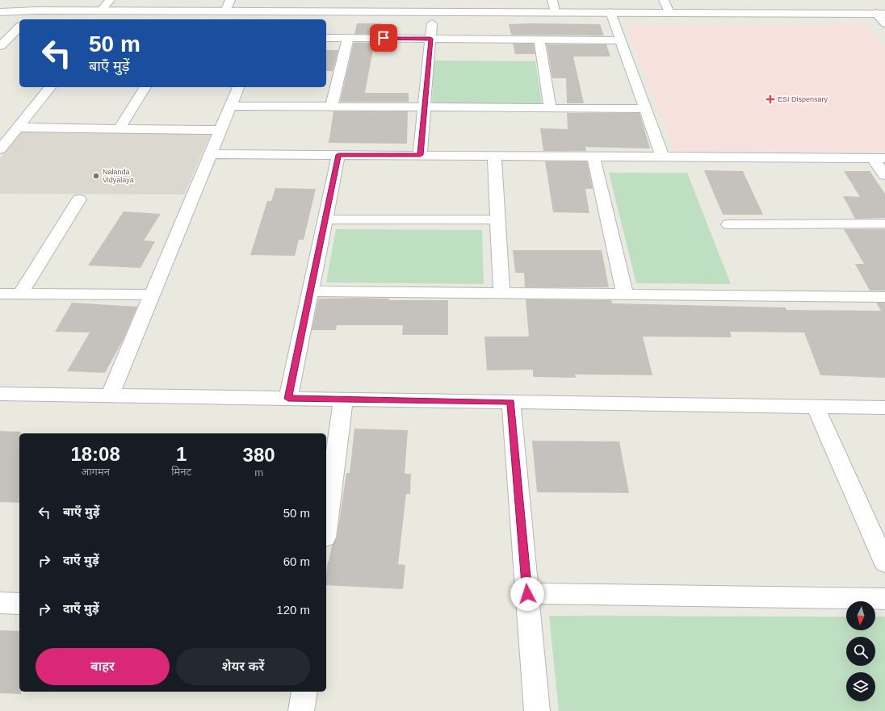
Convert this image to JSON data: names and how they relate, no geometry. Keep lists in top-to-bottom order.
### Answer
{
  "places": {
    "health": ["ESI Dispensary"],
    "other": ["Nalanda Vidyalaya"]
  },
  "north": "bottom",
  "page": {
    "turn": ["50 m", "बाएँ मुड़ें"],
    "eta": [
      "18:08",
      "आगमन",
      "1",
      "मिनट",
      "380",
      "m"
    ],
    "list": [
      {
        "name": "बाएँ मुड़ें",
        "value": "50 m"
      },
      {
        "name": "दाएँ मुड़ें",
        "value": "60 m"
      },
      {
        "name": "दाएँ मुड़ें",
        "value": "120 m"
      }
    ],
    "buttons": ["बाहर", "शेयर करें"]
  }
}
